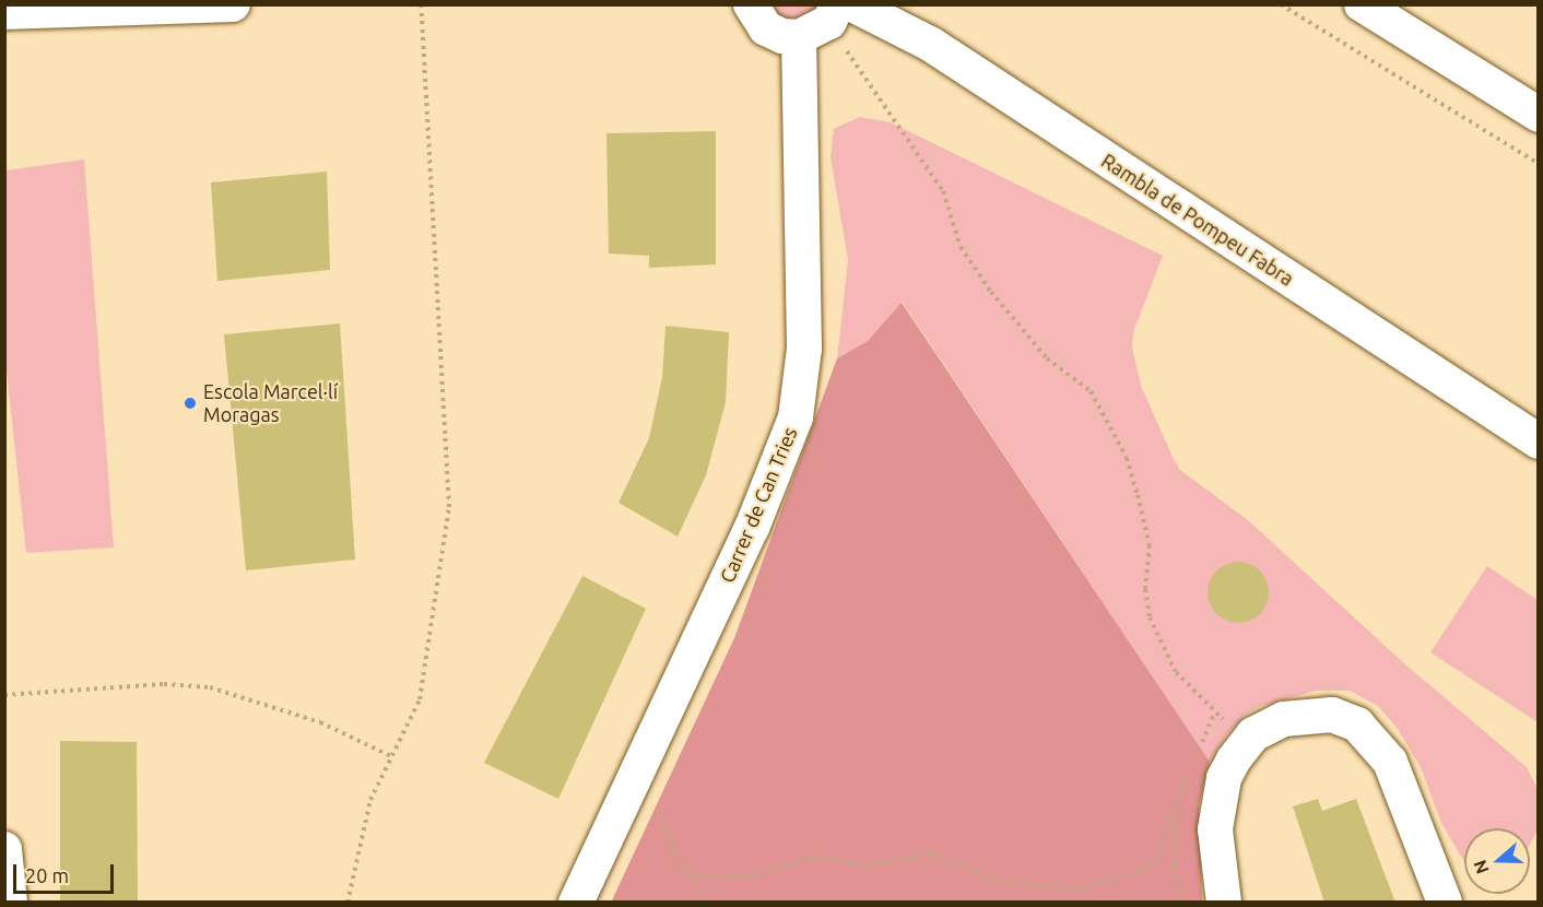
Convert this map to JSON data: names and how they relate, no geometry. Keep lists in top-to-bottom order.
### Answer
{
  "streets": {
    "street": ["Rambla de Pompeu Fabra", "Carrer de Can Tries"]
  },
  "places": ["Escola Marcel·lí Moragas"],
  "scale_bar": "20 m",
  "north": "left"
}
